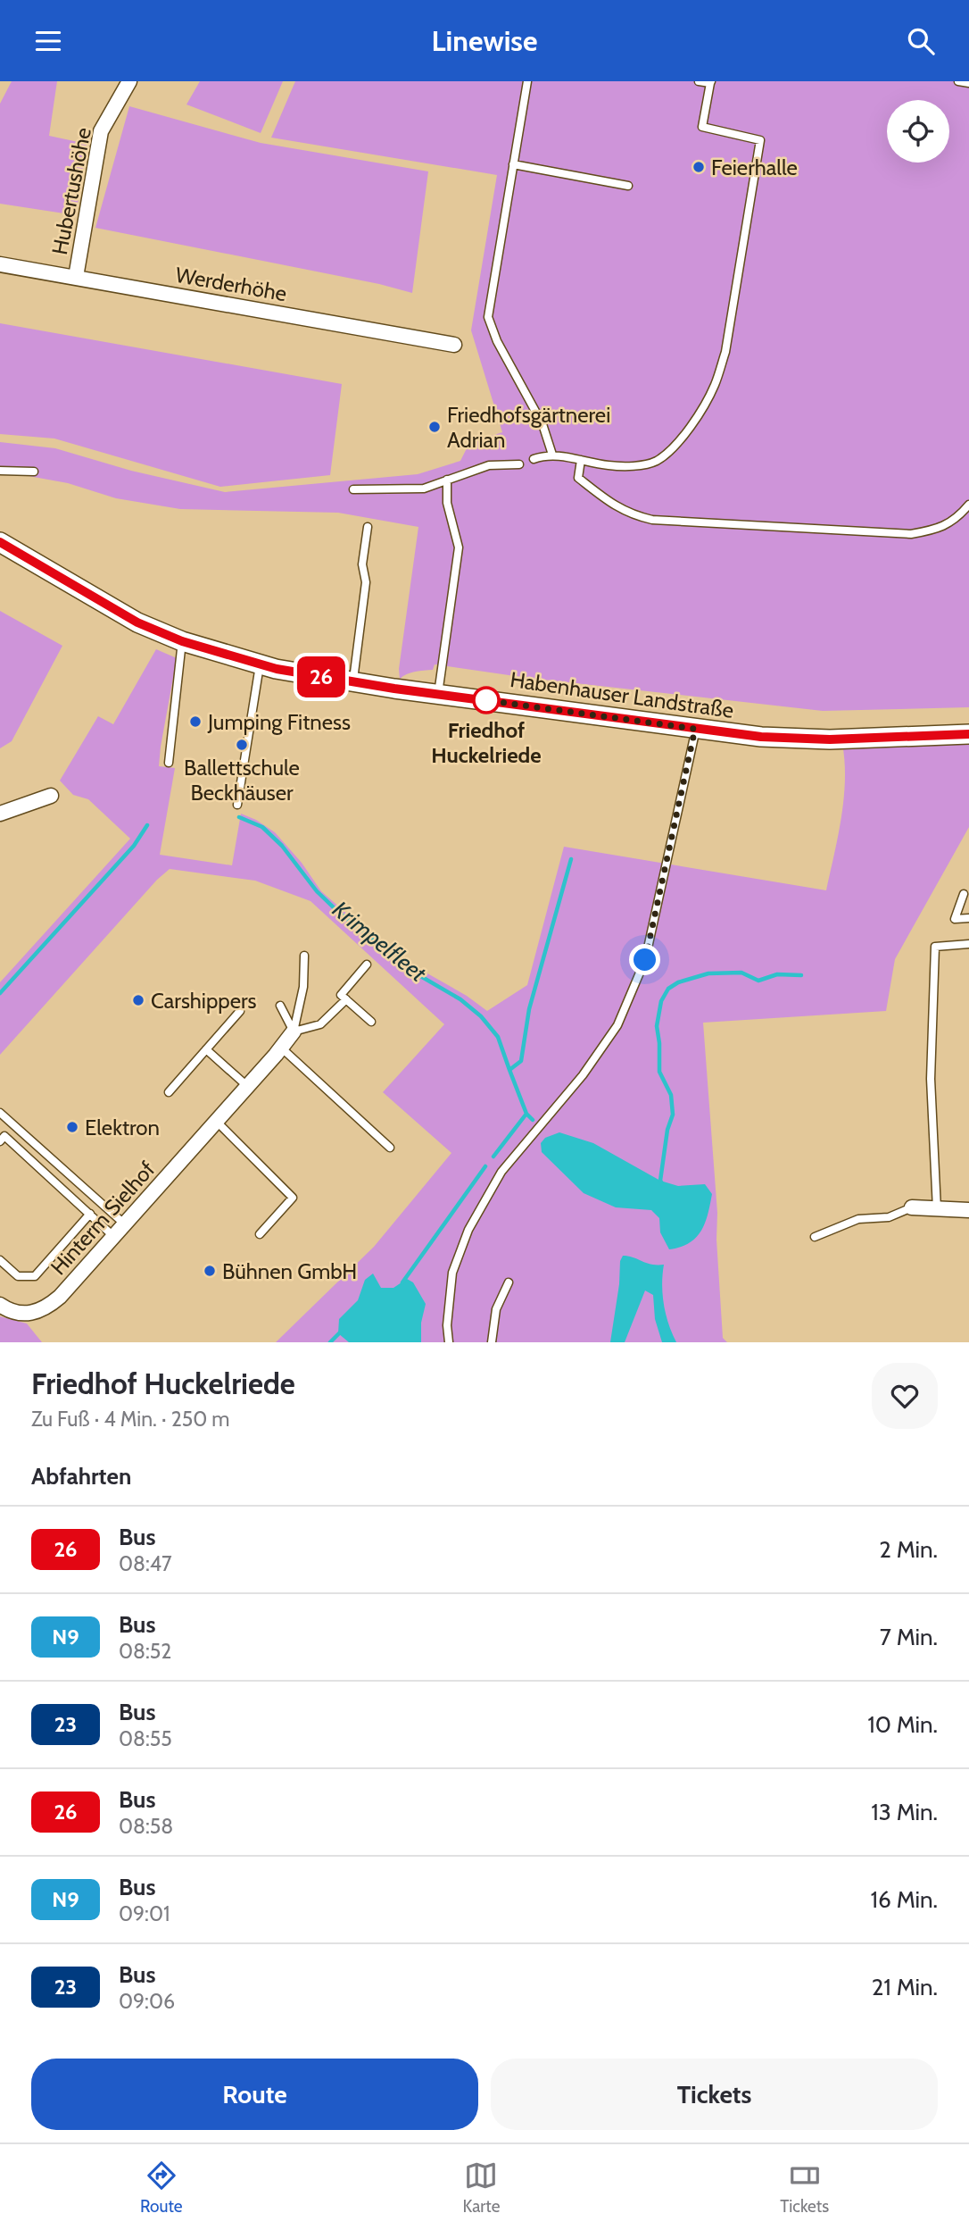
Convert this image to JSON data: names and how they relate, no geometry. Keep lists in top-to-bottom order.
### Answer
{
  "streets": {
    "street": [
      "Hubertushöhe",
      "Werderhöhe",
      "Habenhauser Landstraße",
      "Hinterm Sielhof"
    ]
  },
  "crossings": [
    ["Hubertushöhe", "Werderhöhe"]
  ],
  "water": ["Krimpelfleet"],
  "places": [
    "Feierhalle",
    "Friedhofsgärtnerei Adrian",
    "Friedhof Huckelriede",
    "Jumping Fitness",
    "Ballettschule Beckhäuser",
    "Carshippers",
    "Elektron",
    "Bühnen GmbH"
  ],
  "lines": ["bus line 26"],
  "page": {
    "header": "Linewise",
    "on_map": "26",
    "heading": [
      ["Friedhof Huckelriede", "Zu Fuß · 4 Min. · 250 m"],
      "Abfahrten"
    ],
    "list": [
      {
        "mark": "26",
        "name": "Bus",
        "note": "08:47",
        "value": "2 Min."
      },
      {
        "mark": "N9",
        "name": "Bus",
        "note": "08:52",
        "value": "7 Min."
      },
      {
        "mark": "23",
        "name": "Bus",
        "note": "08:55",
        "value": "10 Min."
      },
      {
        "mark": "26",
        "name": "Bus",
        "note": "08:58",
        "value": "13 Min."
      },
      {
        "mark": "N9",
        "name": "Bus",
        "note": "09:01",
        "value": "16 Min."
      },
      {
        "mark": "23",
        "name": "Bus",
        "note": "09:06",
        "value": "21 Min."
      }
    ],
    "buttons": ["Route", "Tickets"],
    "tabs": ["Route", "Karte", "Tickets"]
  }
}
